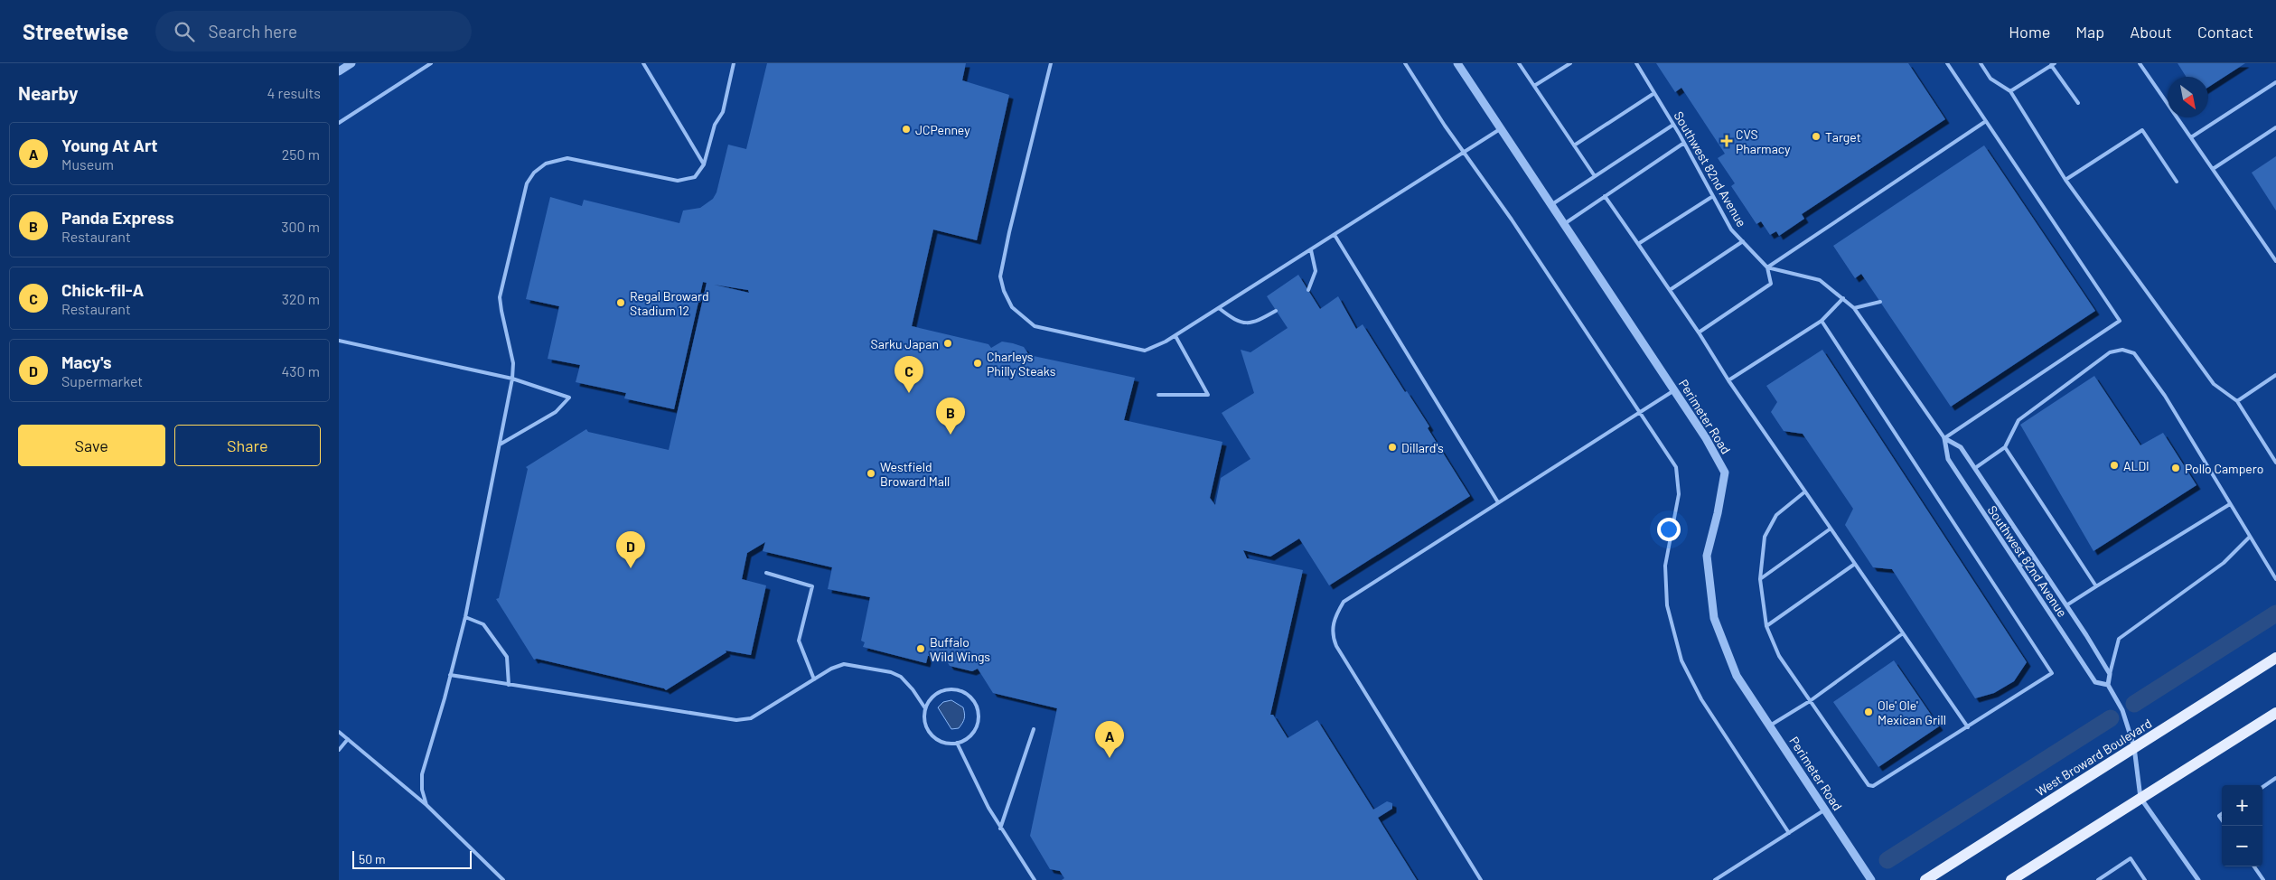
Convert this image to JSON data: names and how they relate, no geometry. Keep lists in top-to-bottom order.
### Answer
{
  "streets": {
    "main road": ["West Broward Boulevard"],
    "street": ["Southwest 82nd Avenue", "Perimeter Road"]
  },
  "crossings": [
    ["Southwest 82nd Avenue", "West Broward Boulevard"]
  ],
  "places": {
    "other": [
      "JCPenney",
      "Target",
      "Regal Broward Stadium 12",
      "Sarku Japan",
      "Charleys Philly Steaks",
      "Dillard's",
      "ALDI",
      "Pollo Campero",
      "Westfield Broward Mall",
      "Buffalo Wild Wings",
      "Ole' Ole' Mexican Grill"
    ],
    "health": ["CVS Pharmacy"]
  },
  "scale_bar": "50 m",
  "north": "bottom right",
  "page": {
    "header": "Streetwise",
    "search": "Search here",
    "nav": [
      "Home",
      "Map",
      "About",
      "Contact"
    ],
    "heading": ["Nearby", "4 results"],
    "list": [
      {
        "mark": "A",
        "name": "Young At Art",
        "note": "Museum",
        "value": "250 m"
      },
      {
        "mark": "B",
        "name": "Panda Express",
        "note": "Restaurant",
        "value": "300 m"
      },
      {
        "mark": "C",
        "name": "Chick-fil-A",
        "note": "Restaurant",
        "value": "320 m"
      },
      {
        "mark": "D",
        "name": "Macy's",
        "note": "Supermarket",
        "value": "430 m"
      }
    ],
    "pins": [
      "C",
      "B",
      "D",
      "A"
    ],
    "buttons": ["Save", "Share"],
    "map_buttons": ["+", "−"],
    "scale": "50 m"
  }
}
